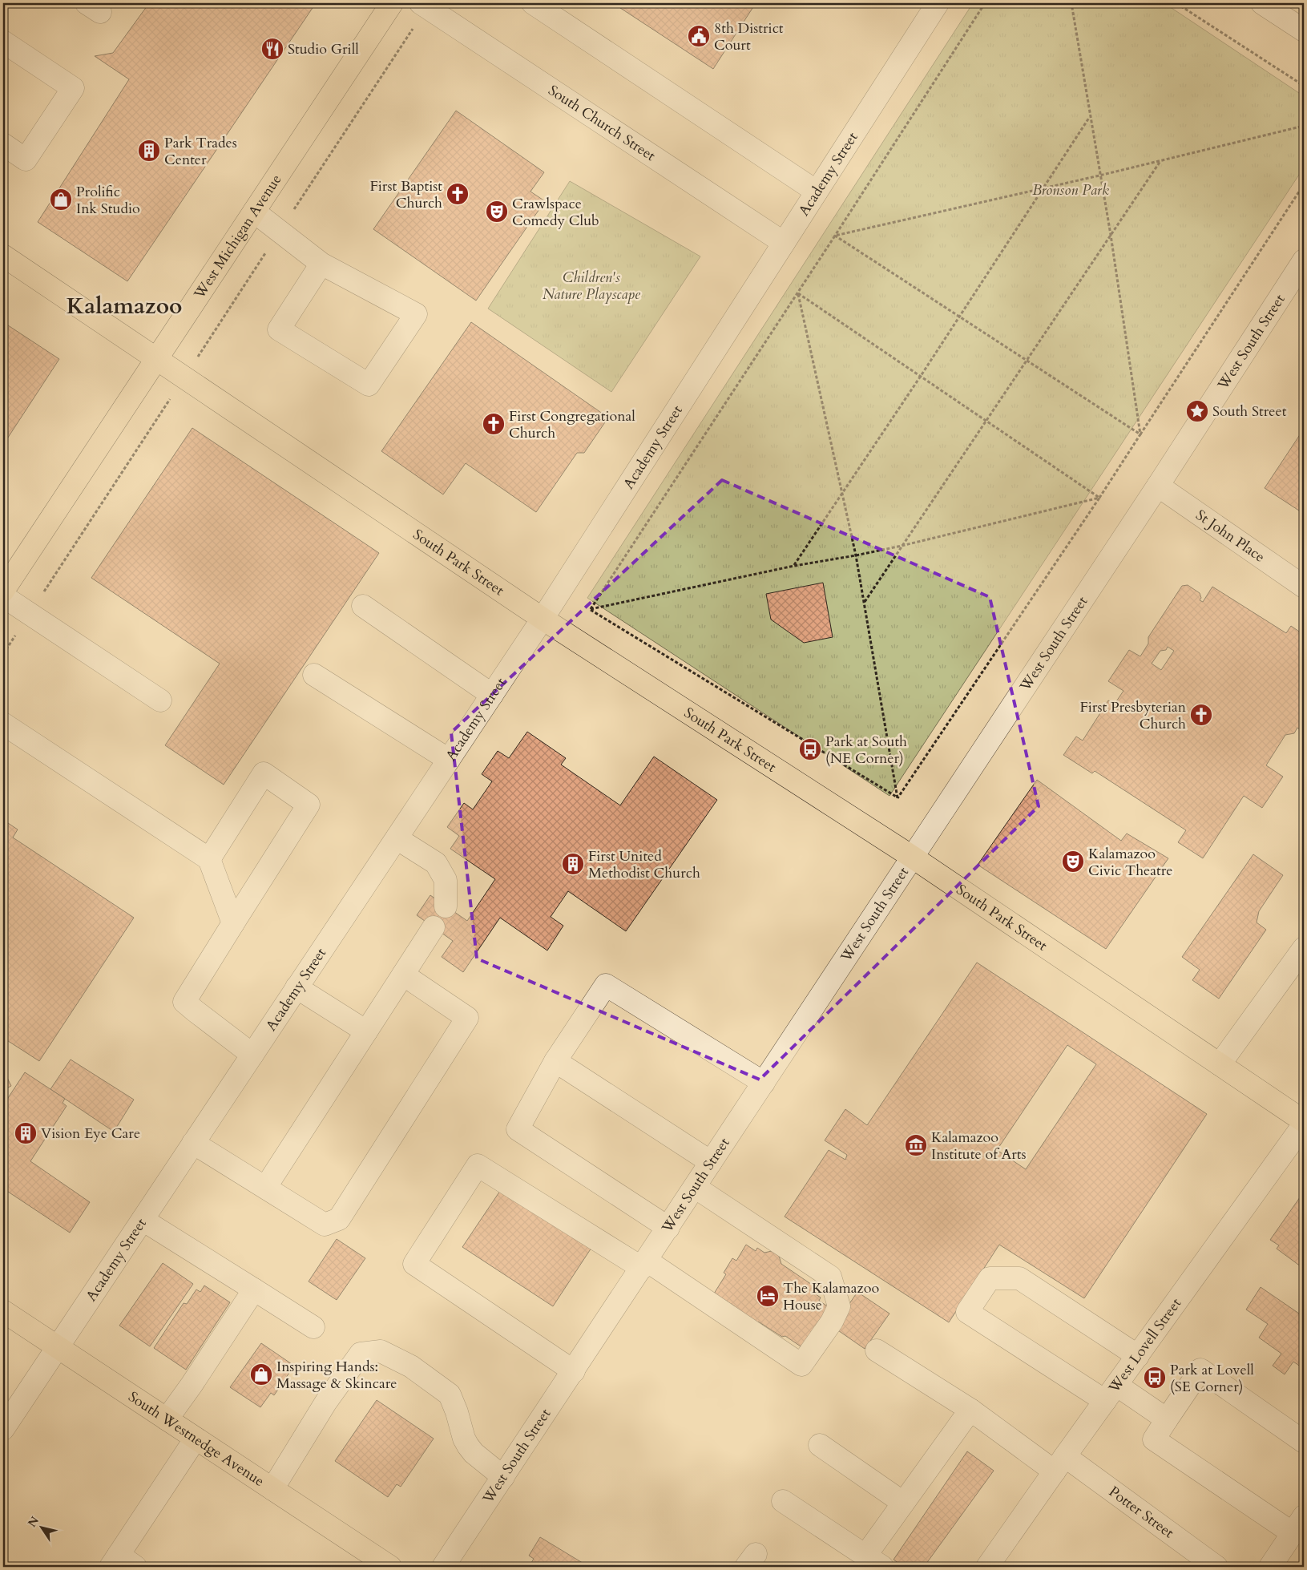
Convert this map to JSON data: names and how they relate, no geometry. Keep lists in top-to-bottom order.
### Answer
{
  "streets": {
    "main road": ["West Michigan Avenue", "South Park Street", "South Westnedge Avenue"],
    "street": [
      "South Church Street",
      "Academy Street",
      "West South Street",
      "St John Place",
      "West Lovell Street",
      "Potter Street"
    ]
  },
  "crossings": [
    ["South Church Street", "Academy Street"],
    ["Academy Street", "South Park Street"],
    ["Academy Street", "South Westnedge Avenue"],
    ["West Michigan Avenue", "South Park Street"],
    ["West South Street", "St John Place"],
    ["West South Street", "South Park Street"],
    ["West Lovell Street", "Potter Street"]
  ],
  "districts": ["Kalamazoo"],
  "parks": ["Bronson Park", "Children's Nature Playscape"],
  "places": {
    "public building": ["8th District Court"],
    "restaurant": ["Studio Grill"],
    "building": ["Park Trades Center", "First United Methodist Church", "Vision Eye Care"],
    "church": ["First Baptist Church", "First Congregational Church", "First Presbyterian Church"],
    "shop": ["Prolific Ink Studio", "Inspiring Hands: Massage & Skincare"],
    "theatre": ["Crawlspace Comedy Club", "Kalamazoo Civic Theatre"],
    "place": ["South Street"],
    "bus stop": ["Park at South (NE Corner)", "Park at Lovell (SE Corner)"],
    "museum": ["Kalamazoo Institute of Arts"],
    "hotel": ["The Kalamazoo House"]
  },
  "north": "top left"
}
